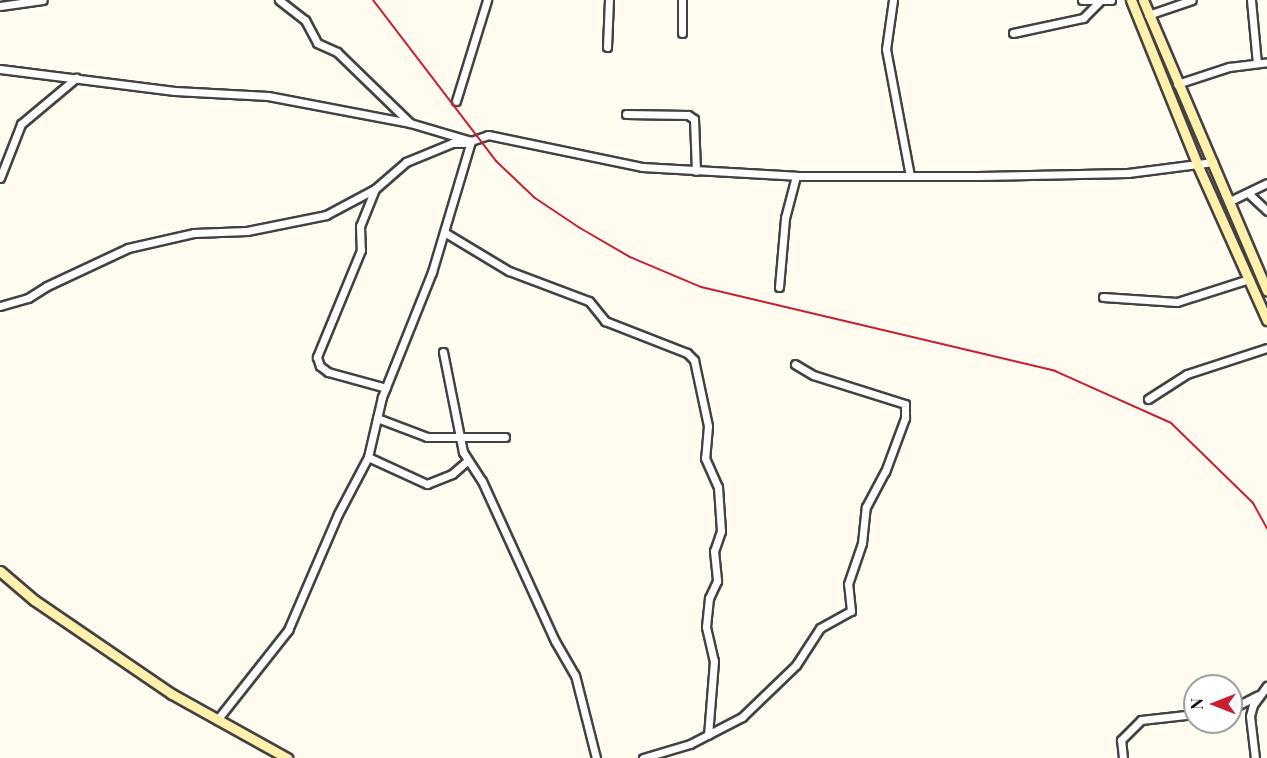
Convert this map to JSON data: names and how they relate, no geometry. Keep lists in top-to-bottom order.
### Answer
{
  "north": "left"
}
